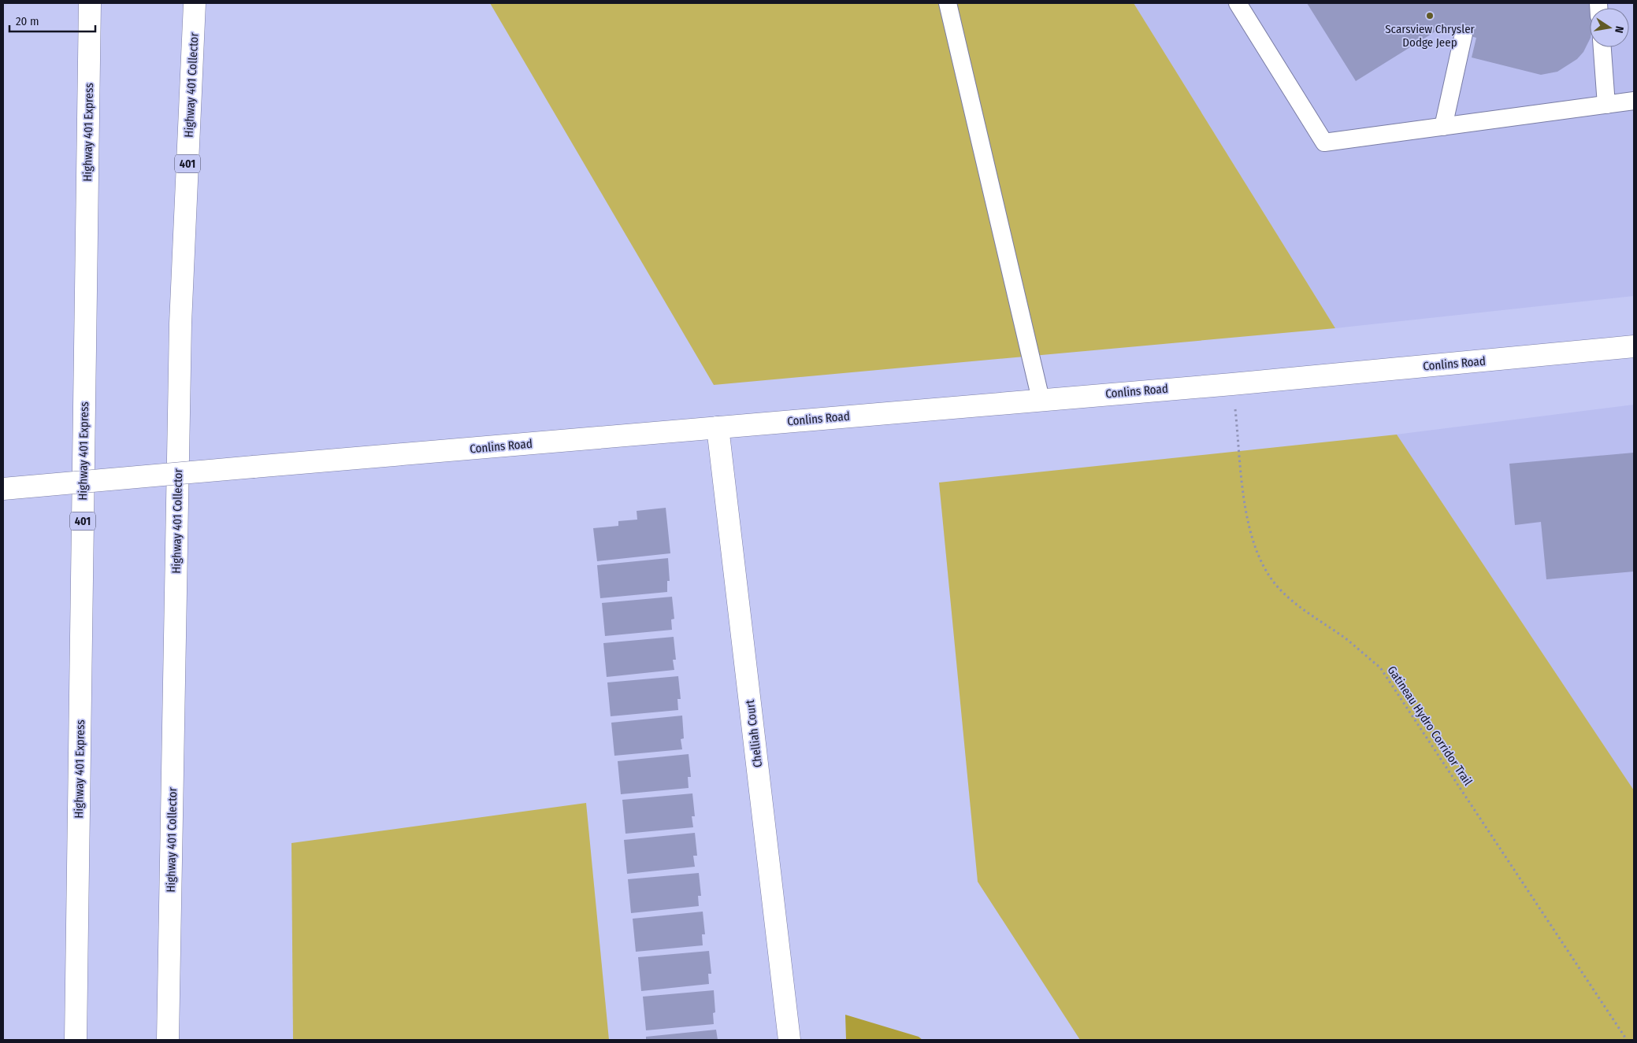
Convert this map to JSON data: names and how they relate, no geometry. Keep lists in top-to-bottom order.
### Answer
{
  "streets": {
    "main road": [
      "Highway 401 Collector",
      "Highway 401 Express",
      "401",
      "Conlins Road",
      "Chelliah Court"
    ],
    "path": ["Gatineau Hydro Corridor Trail"]
  },
  "crossings": [
    ["Conlins Road", "Gatineau Hydro Corridor Trail"],
    ["Conlins Road", "Chelliah Court"]
  ],
  "places": ["Scarsview Chrysler Dodge Jeep"],
  "scale_bar": "20 m",
  "north": "right"
}
